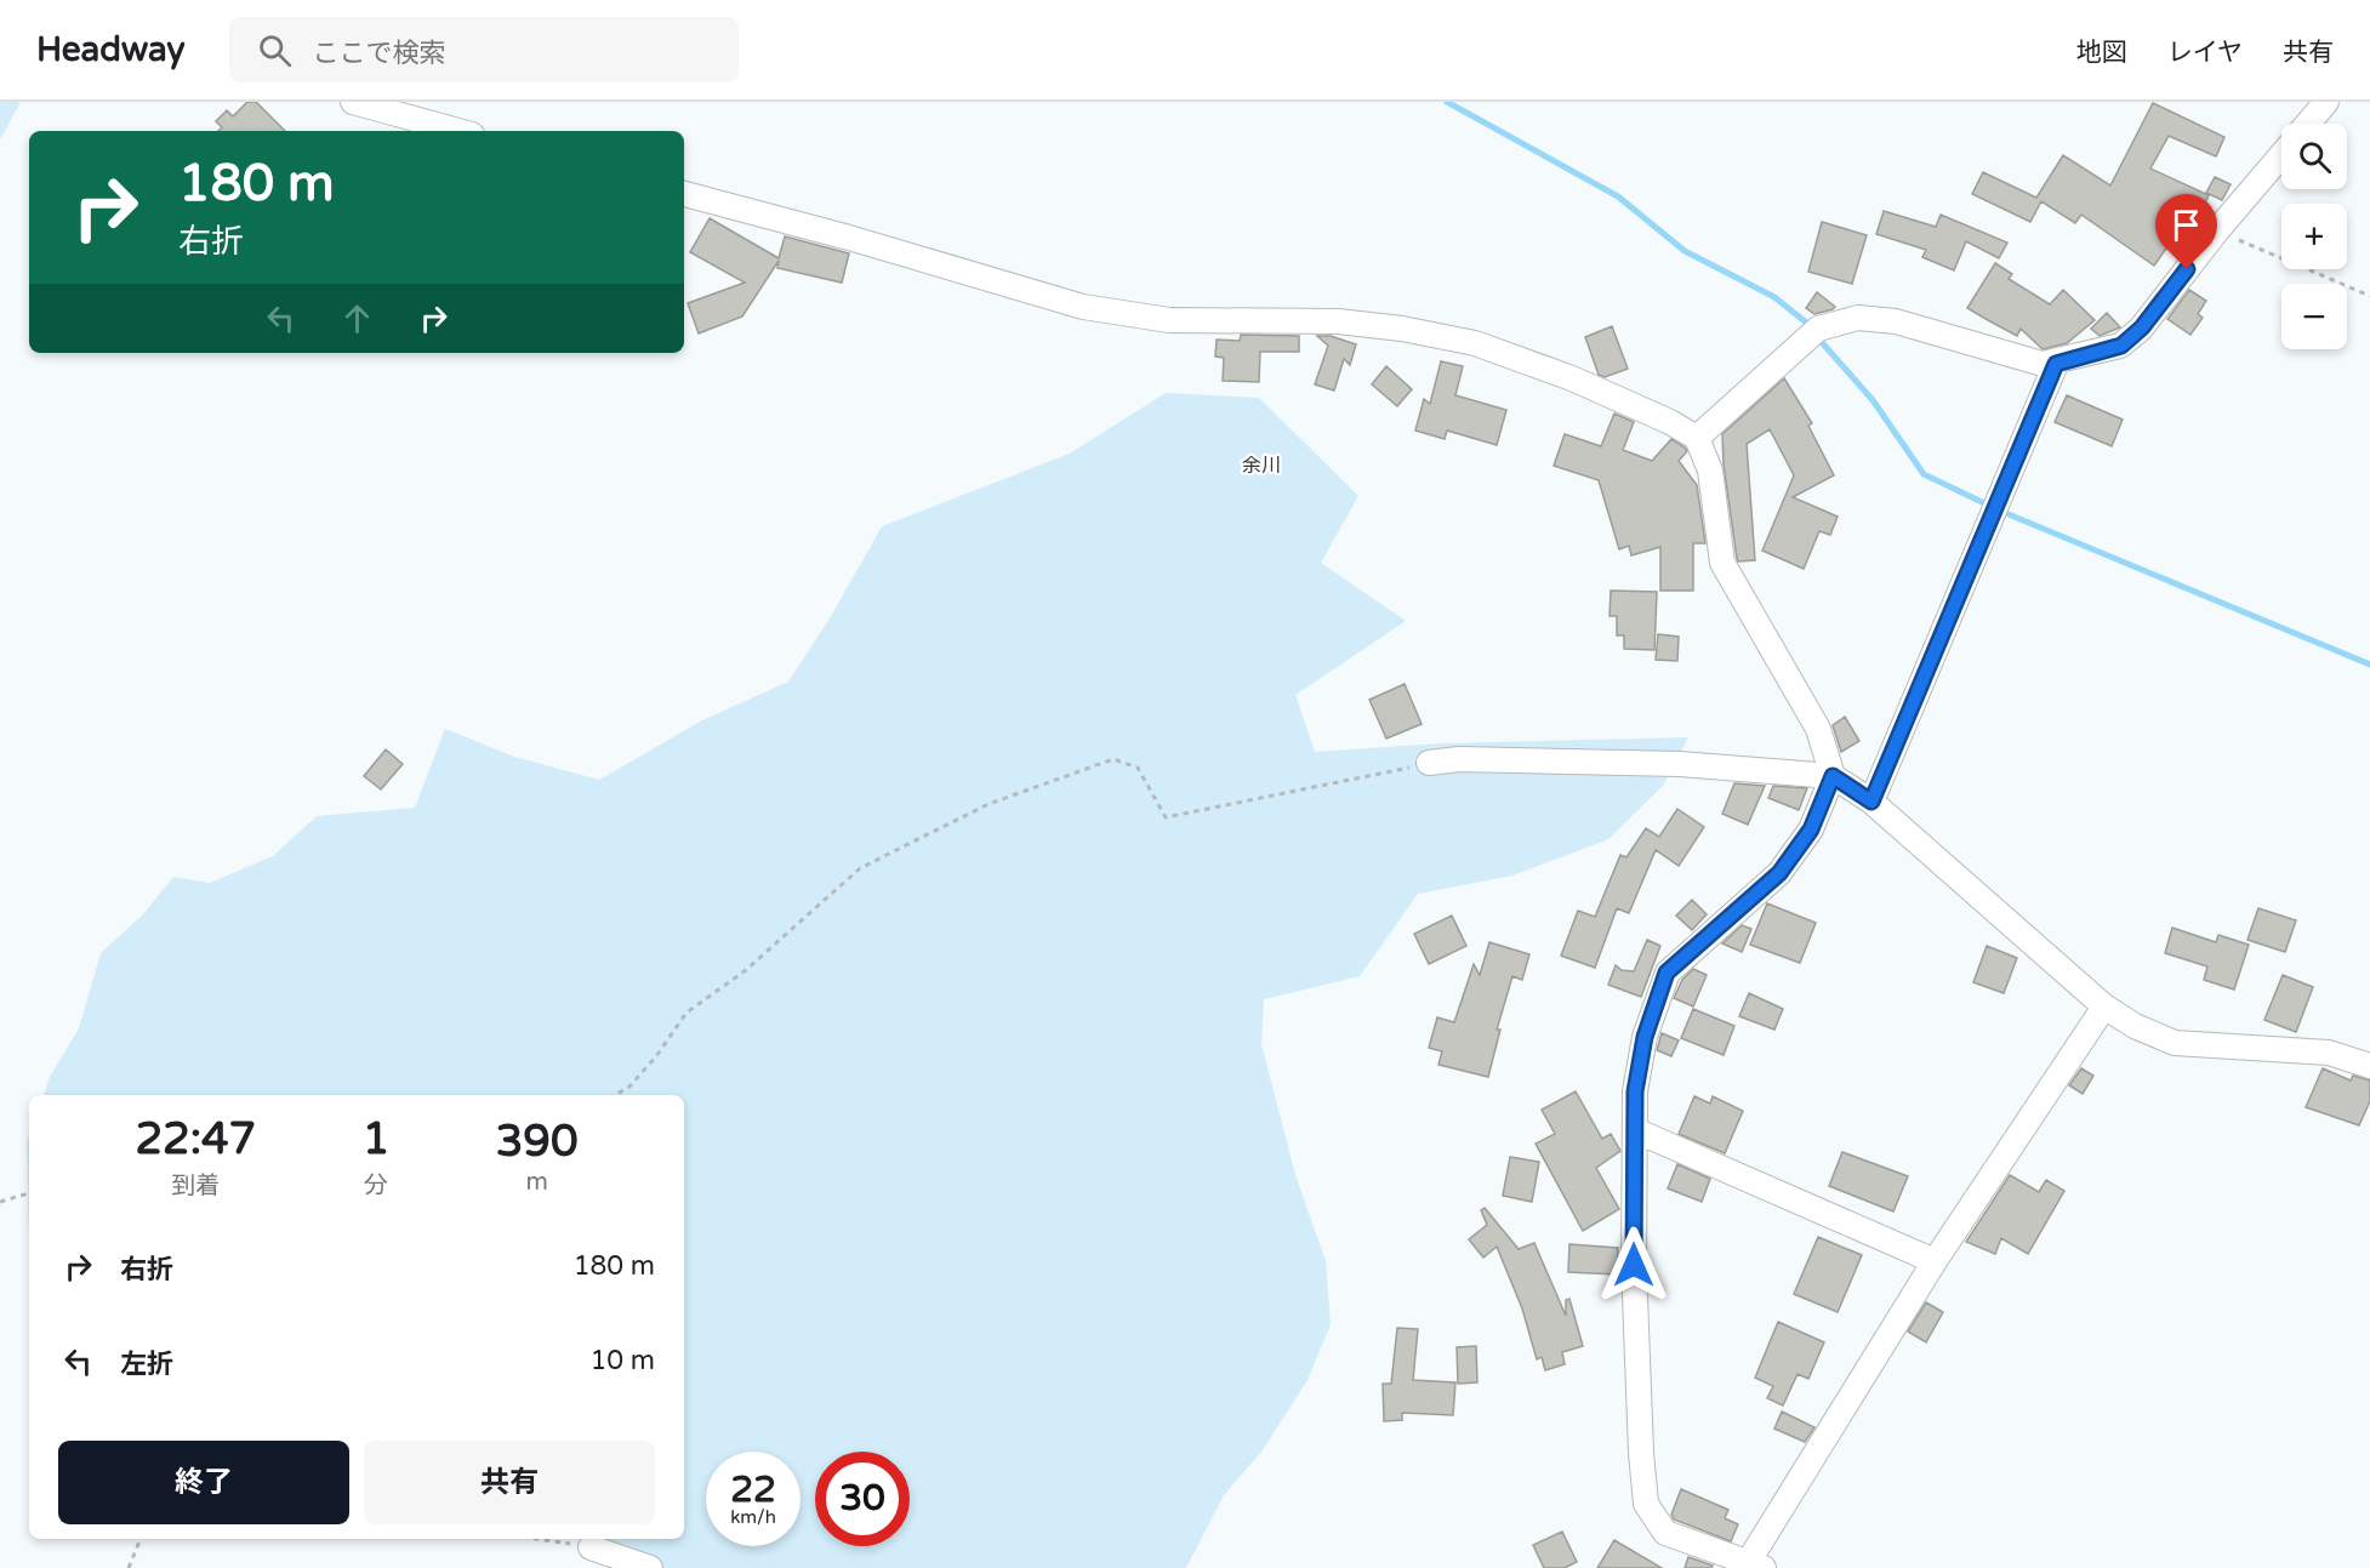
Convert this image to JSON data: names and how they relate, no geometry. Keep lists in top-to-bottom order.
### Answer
{
  "districts": ["余川"],
  "page": {
    "header": "Headway",
    "search": "ここで検索",
    "nav": ["地図", "レイヤ", "共有"],
    "map_buttons": ["+", "−"],
    "turn": ["180 m", "右折"],
    "eta": [
      "22:47",
      "到着",
      "1",
      "分",
      "390",
      "m"
    ],
    "list": [
      {
        "name": "右折",
        "value": "180 m"
      },
      {
        "name": "左折",
        "value": "10 m"
      }
    ],
    "buttons": ["終了", "共有"],
    "speed": "22 km/h",
    "limit": "30"
  }
}
